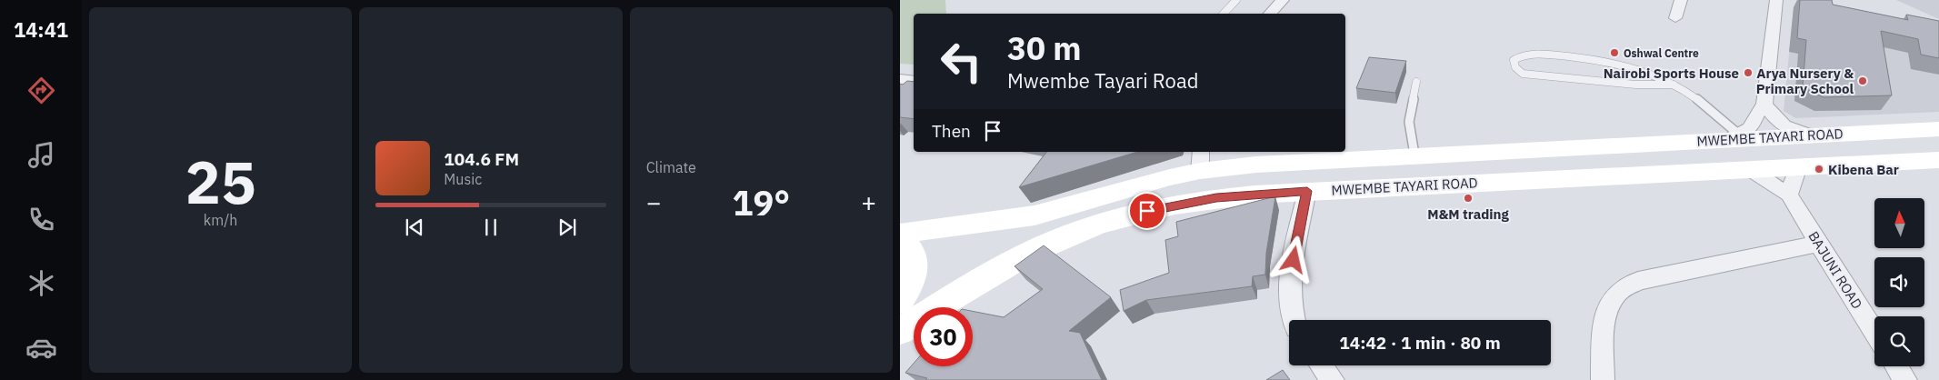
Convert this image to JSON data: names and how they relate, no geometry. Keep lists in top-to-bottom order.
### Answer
{
  "streets": {
    "street": ["MWEMBE TAYARI ROAD", "BAJUNI ROAD"]
  },
  "crossings": [
    ["MWEMBE TAYARI ROAD", "BAJUNI ROAD"]
  ],
  "places": [
    "Oshwal Centre",
    "Nairobi Sports House",
    "Arya Nursery & Primary School",
    "Kibena Bar",
    "M&M trading"
  ],
  "north": "top",
  "page": {
    "tabs": "14:41",
    "tile": [
      ["25", "km/h"],
      "Climate"
    ],
    "turn": ["30 m", "Mwembe Tayari Road"],
    "then": "Then",
    "song": ["104.6 FM", "Music"],
    "heat": ["−", "19°", "+"],
    "limit": "30",
    "trip": "14:42 · 1 min · 80 m"
  }
}
